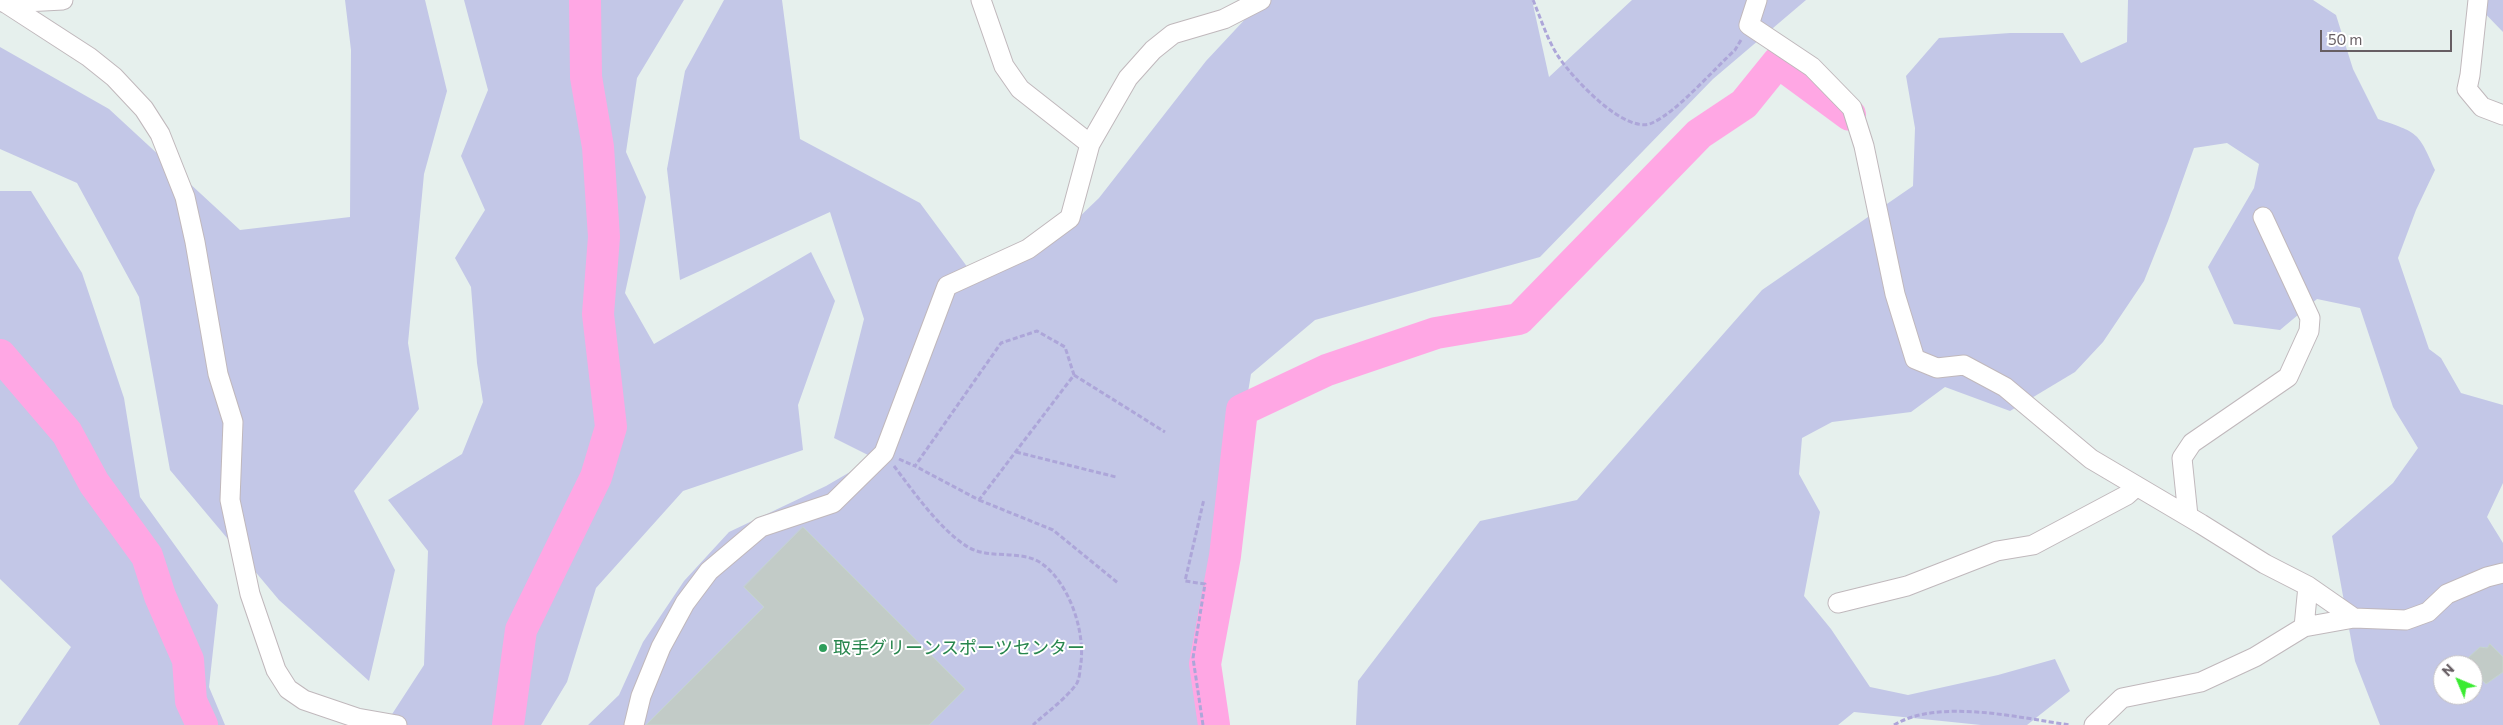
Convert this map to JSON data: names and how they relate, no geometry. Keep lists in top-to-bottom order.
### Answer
{
  "places": ["取手グリーンスポーツセンター"],
  "scale_bar": "50 m",
  "north": "top left"
}
